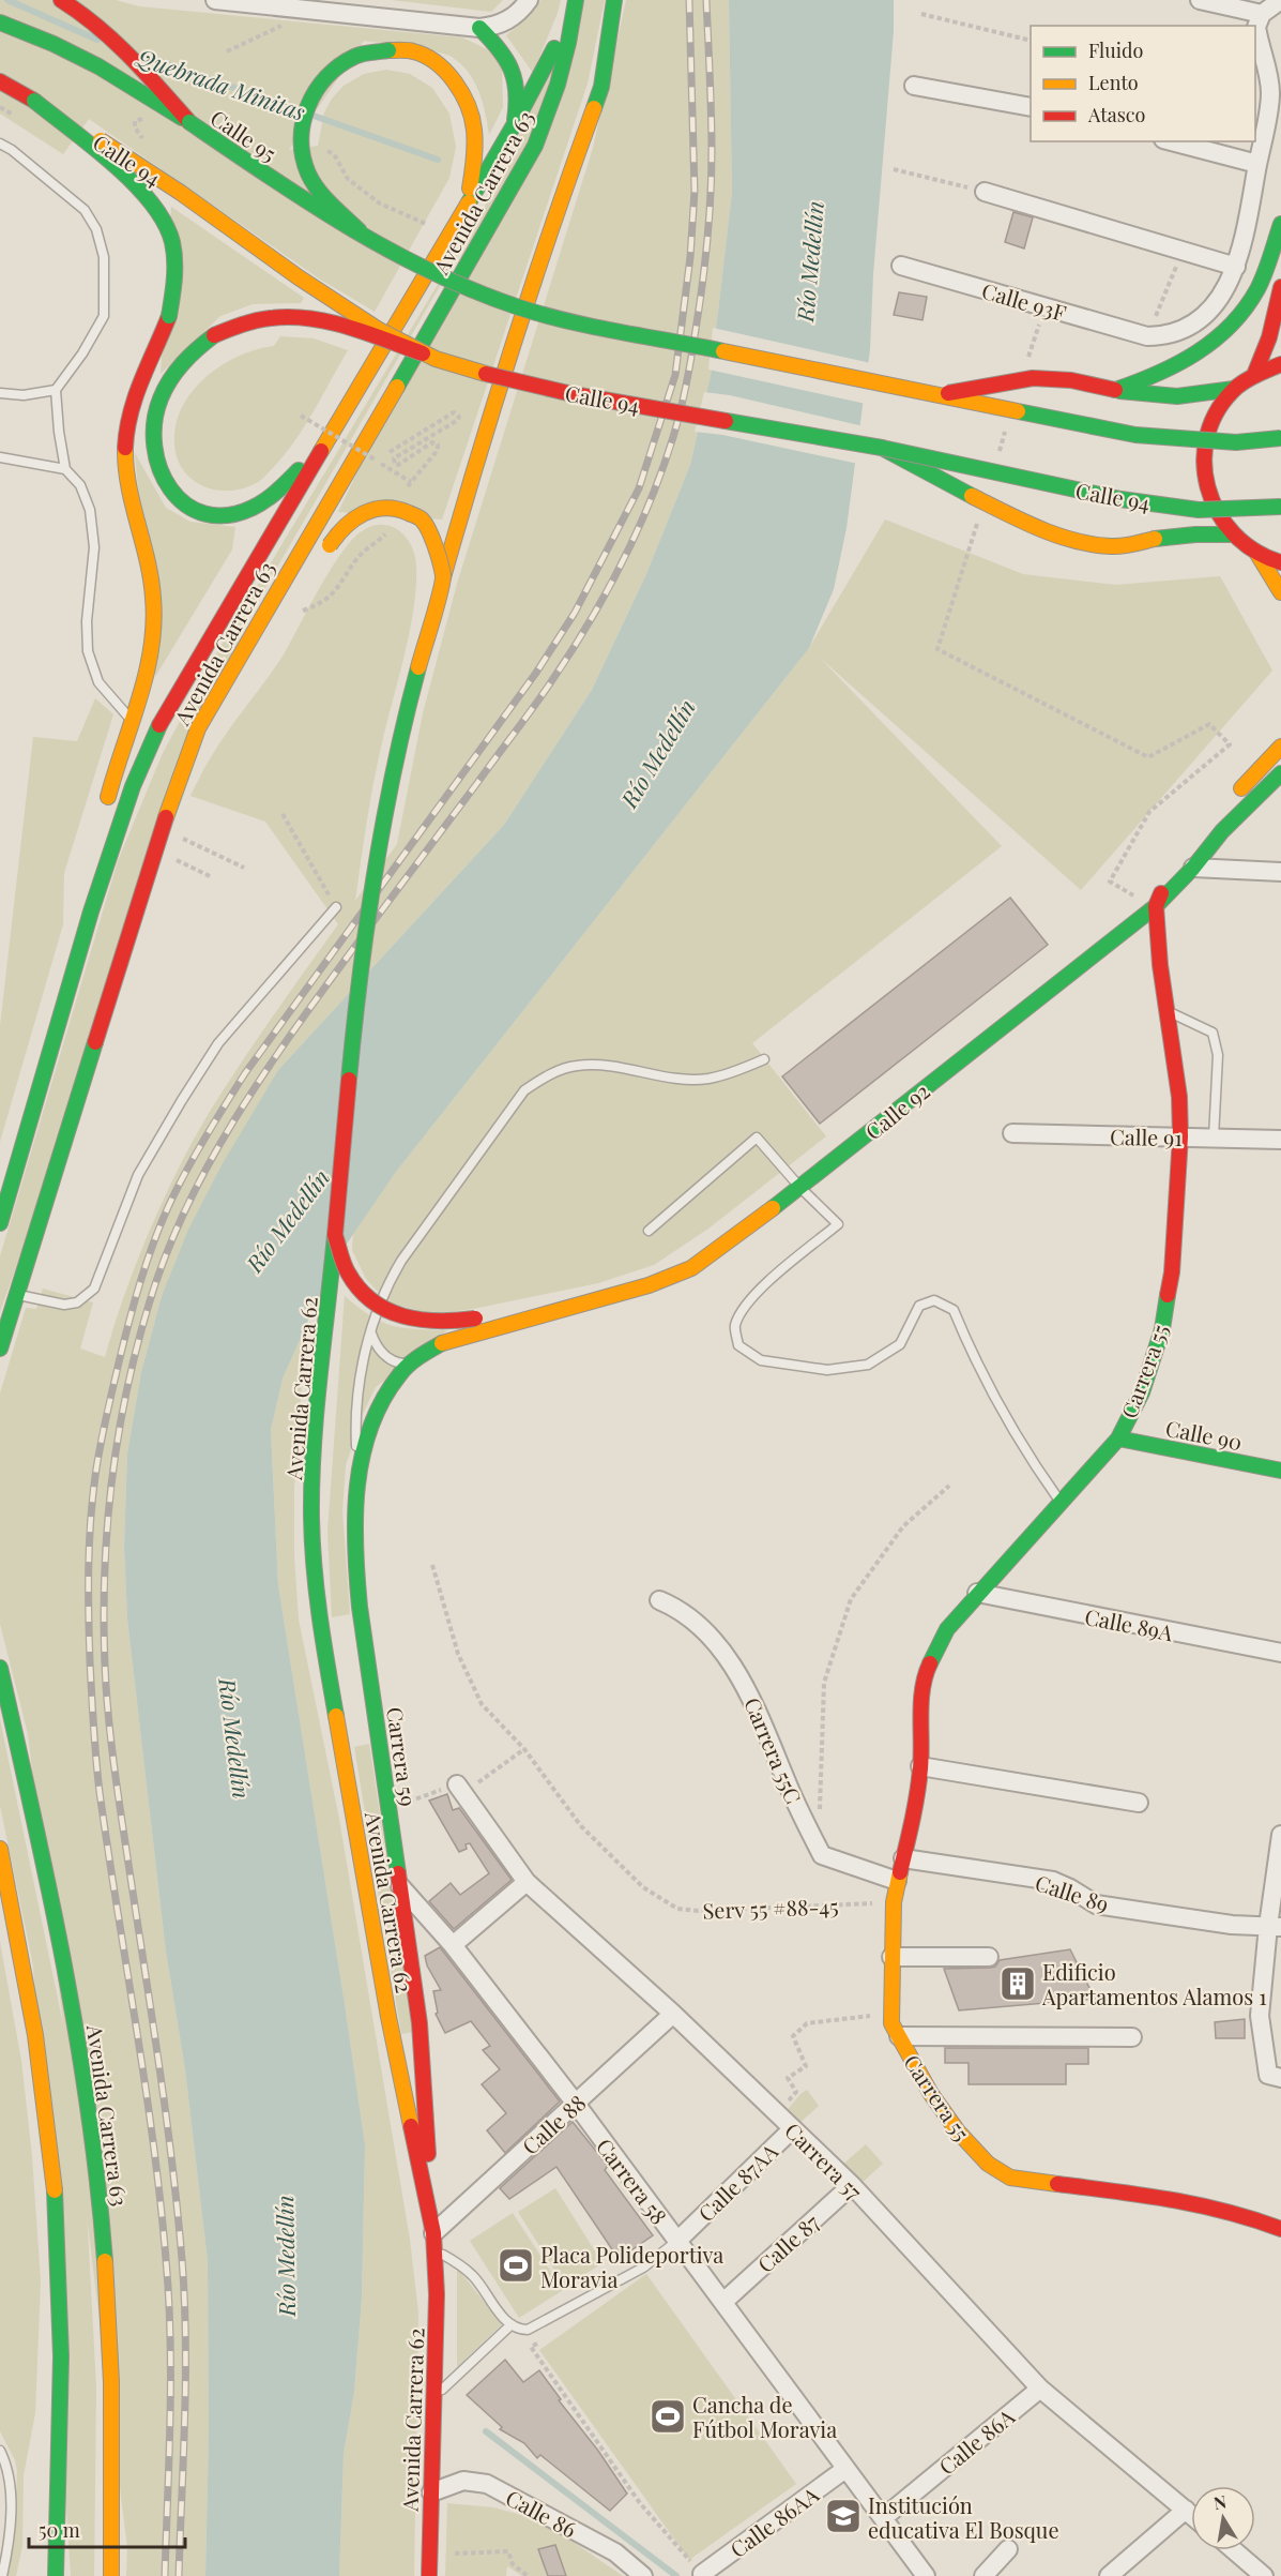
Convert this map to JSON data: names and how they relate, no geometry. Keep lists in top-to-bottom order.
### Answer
{
  "streets": {
    "main road": [
      "Calle 95",
      "Calle 94",
      "Avenida Carrera 63",
      "Calle 92",
      "Carrera 55",
      "Avenida Carrera 62",
      "Calle 90",
      "Carrera 59"
    ],
    "street": [
      "Calle 93F",
      "Calle 91",
      "Calle 89A",
      "Carrera 55C",
      "Calle 89",
      "Calle 88",
      "Carrera 57",
      "Carrera 58",
      "Calle 87AA",
      "Calle 87",
      "Calle 86A",
      "Calle 86",
      "Calle 86AA"
    ],
    "path": ["Serv 55 #88-45"]
  },
  "crossings": [
    ["Calle 92", "Carrera 55"],
    ["Calle 92", "Avenida Carrera 62"],
    ["Calle 92", "Carrera 59"],
    ["Calle 91", "Carrera 55"],
    ["Carrera 55", "Calle 90"],
    ["Carrera 55", "Calle 89A"],
    ["Carrera 55", "Carrera 55C"],
    ["Carrera 55", "Calle 89"],
    ["Carrera 55", "Serv 55 #88-45"],
    ["Avenida Carrera 62", "Carrera 59"],
    ["Avenida Carrera 62", "Calle 88"],
    ["Avenida Carrera 62", "Calle 86"],
    ["Carrera 59", "Calle 88"],
    ["Carrera 59", "Carrera 58"],
    ["Calle 88", "Carrera 57"],
    ["Calle 88", "Carrera 58"],
    ["Carrera 57", "Calle 87AA"],
    ["Carrera 57", "Calle 87"],
    ["Carrera 57", "Calle 86A"],
    ["Carrera 58", "Calle 87AA"],
    ["Carrera 58", "Calle 87"],
    ["Carrera 58", "Calle 86A"],
    ["Carrera 58", "Calle 86AA"]
  ],
  "water": ["Quebrada Minitas", "Río Medellín"],
  "places": {
    "building": ["Edificio Apartamentos Alamos 1"],
    "sports": ["Placa Polideportiva Moravia", "Cancha de Fútbol Moravia"],
    "school or university": ["Institución educativa El Bosque"]
  },
  "legend": ["Fluido", "Lento", "Atasco"],
  "scale_bar": "50 m",
  "north": "top"
}
